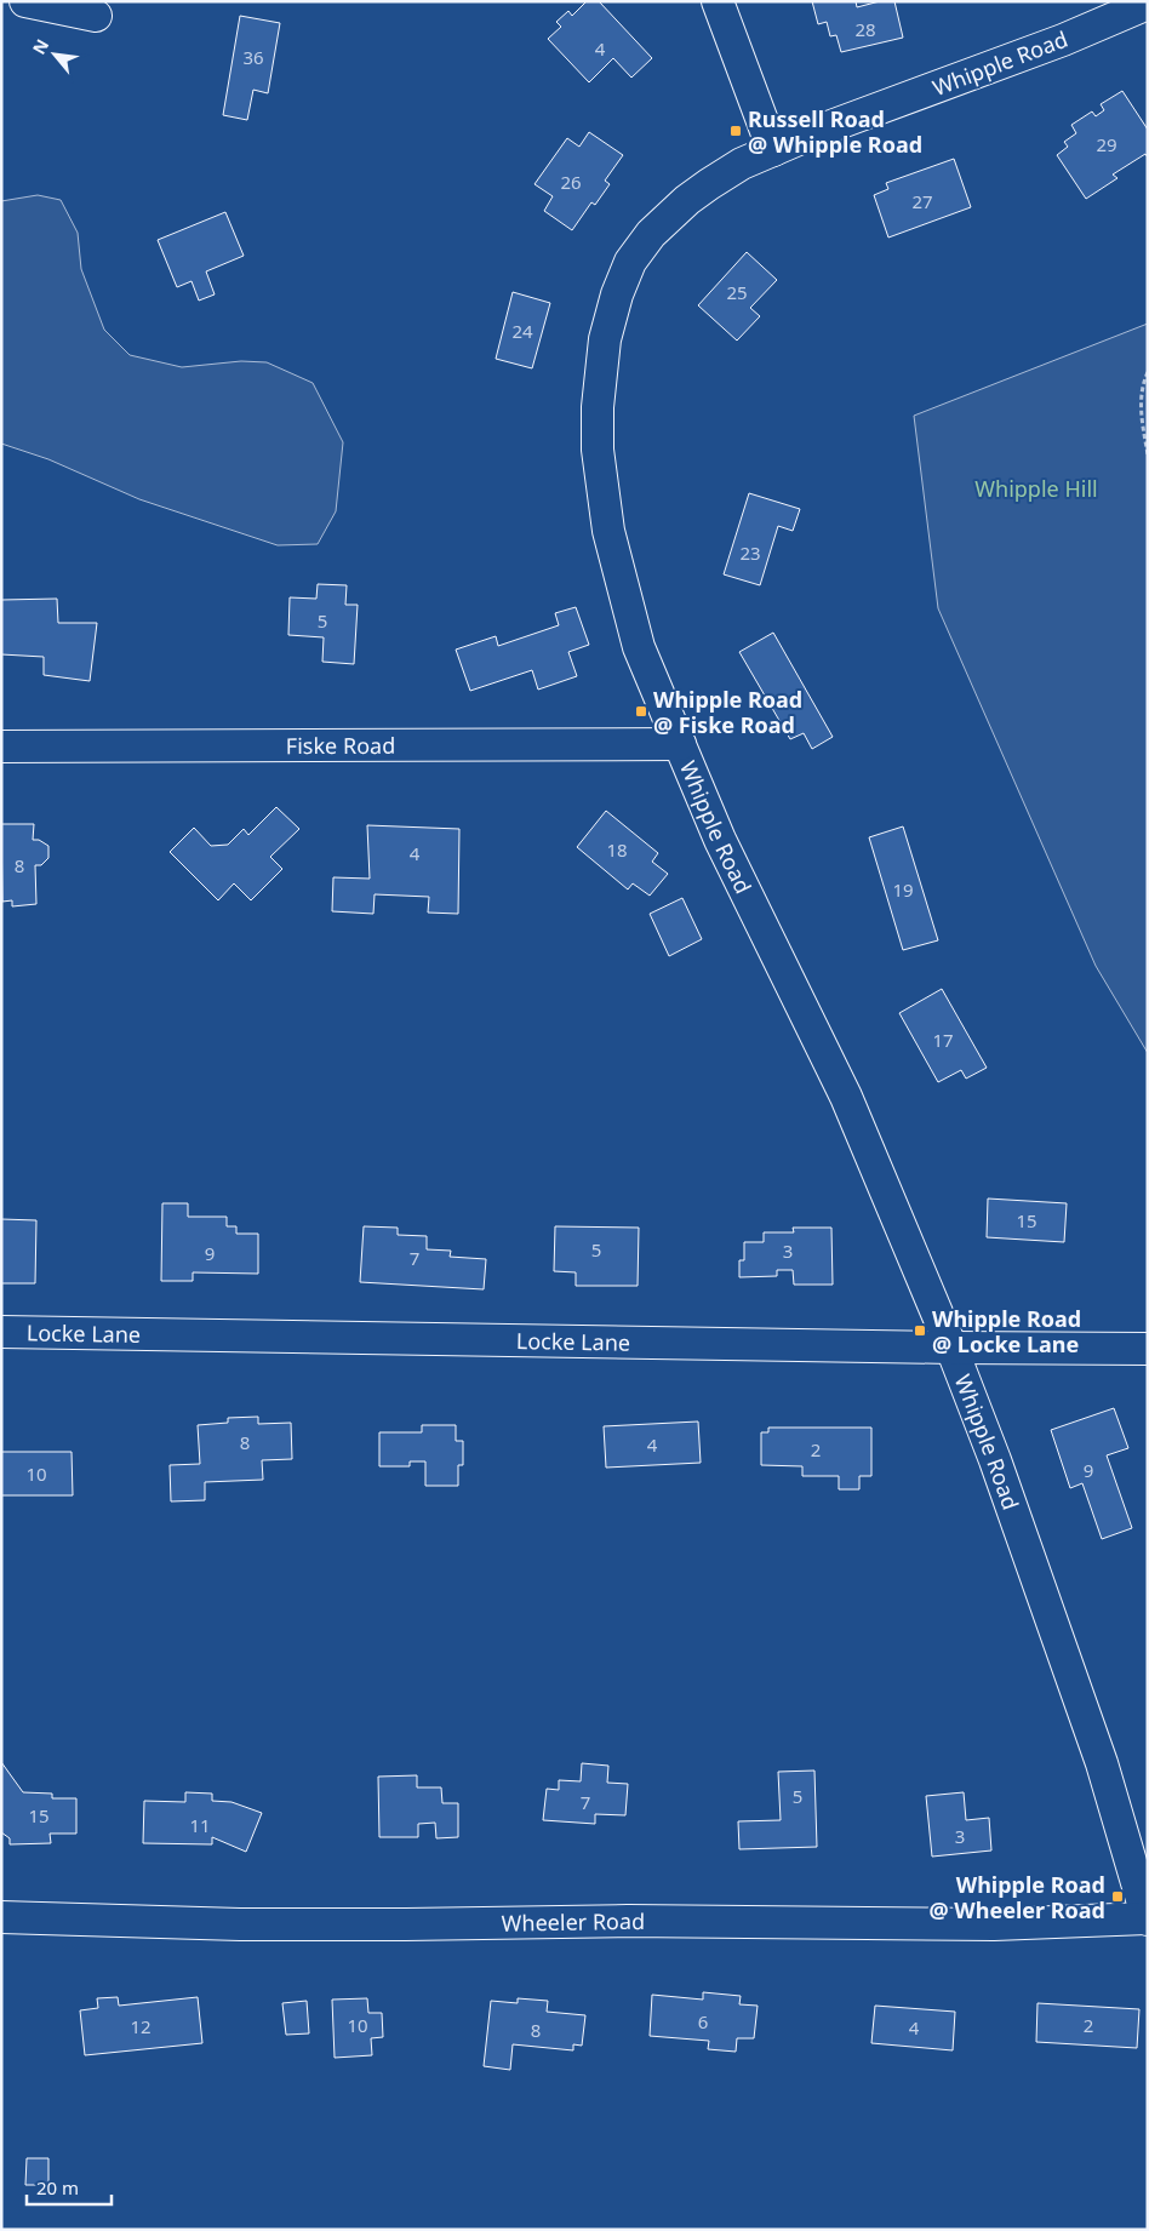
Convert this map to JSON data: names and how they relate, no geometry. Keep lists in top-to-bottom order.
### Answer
{
  "streets": {
    "street": [
      "Whipple Road",
      "Fiske Road",
      "Locke Lane",
      "Wheeler Road"
    ]
  },
  "crossings": [
    ["Whipple Road", "Fiske Road"],
    ["Whipple Road", "Locke Lane"],
    ["Whipple Road", "Wheeler Road"]
  ],
  "parks": ["Whipple Hill"],
  "places": {
    "transit": [
      "Russell Road @ Whipple Road",
      "Whipple Road @ Fiske Road",
      "Whipple Road @ Locke Lane",
      "Whipple Road @ Wheeler Road"
    ]
  },
  "house_numbers": [
    "28",
    "4",
    "36",
    "29",
    "26",
    "27",
    "25",
    "24",
    "23",
    "5",
    "18",
    "4",
    "8",
    "19",
    "17",
    "15",
    "5",
    "3",
    "9",
    "7",
    "8",
    "4",
    "2",
    "9",
    "10",
    "5",
    "7",
    "15",
    "11",
    "3",
    "6",
    "10",
    "2",
    "12",
    "4",
    "8"
  ],
  "scale_bar": "20 m",
  "north": "top left"
}
